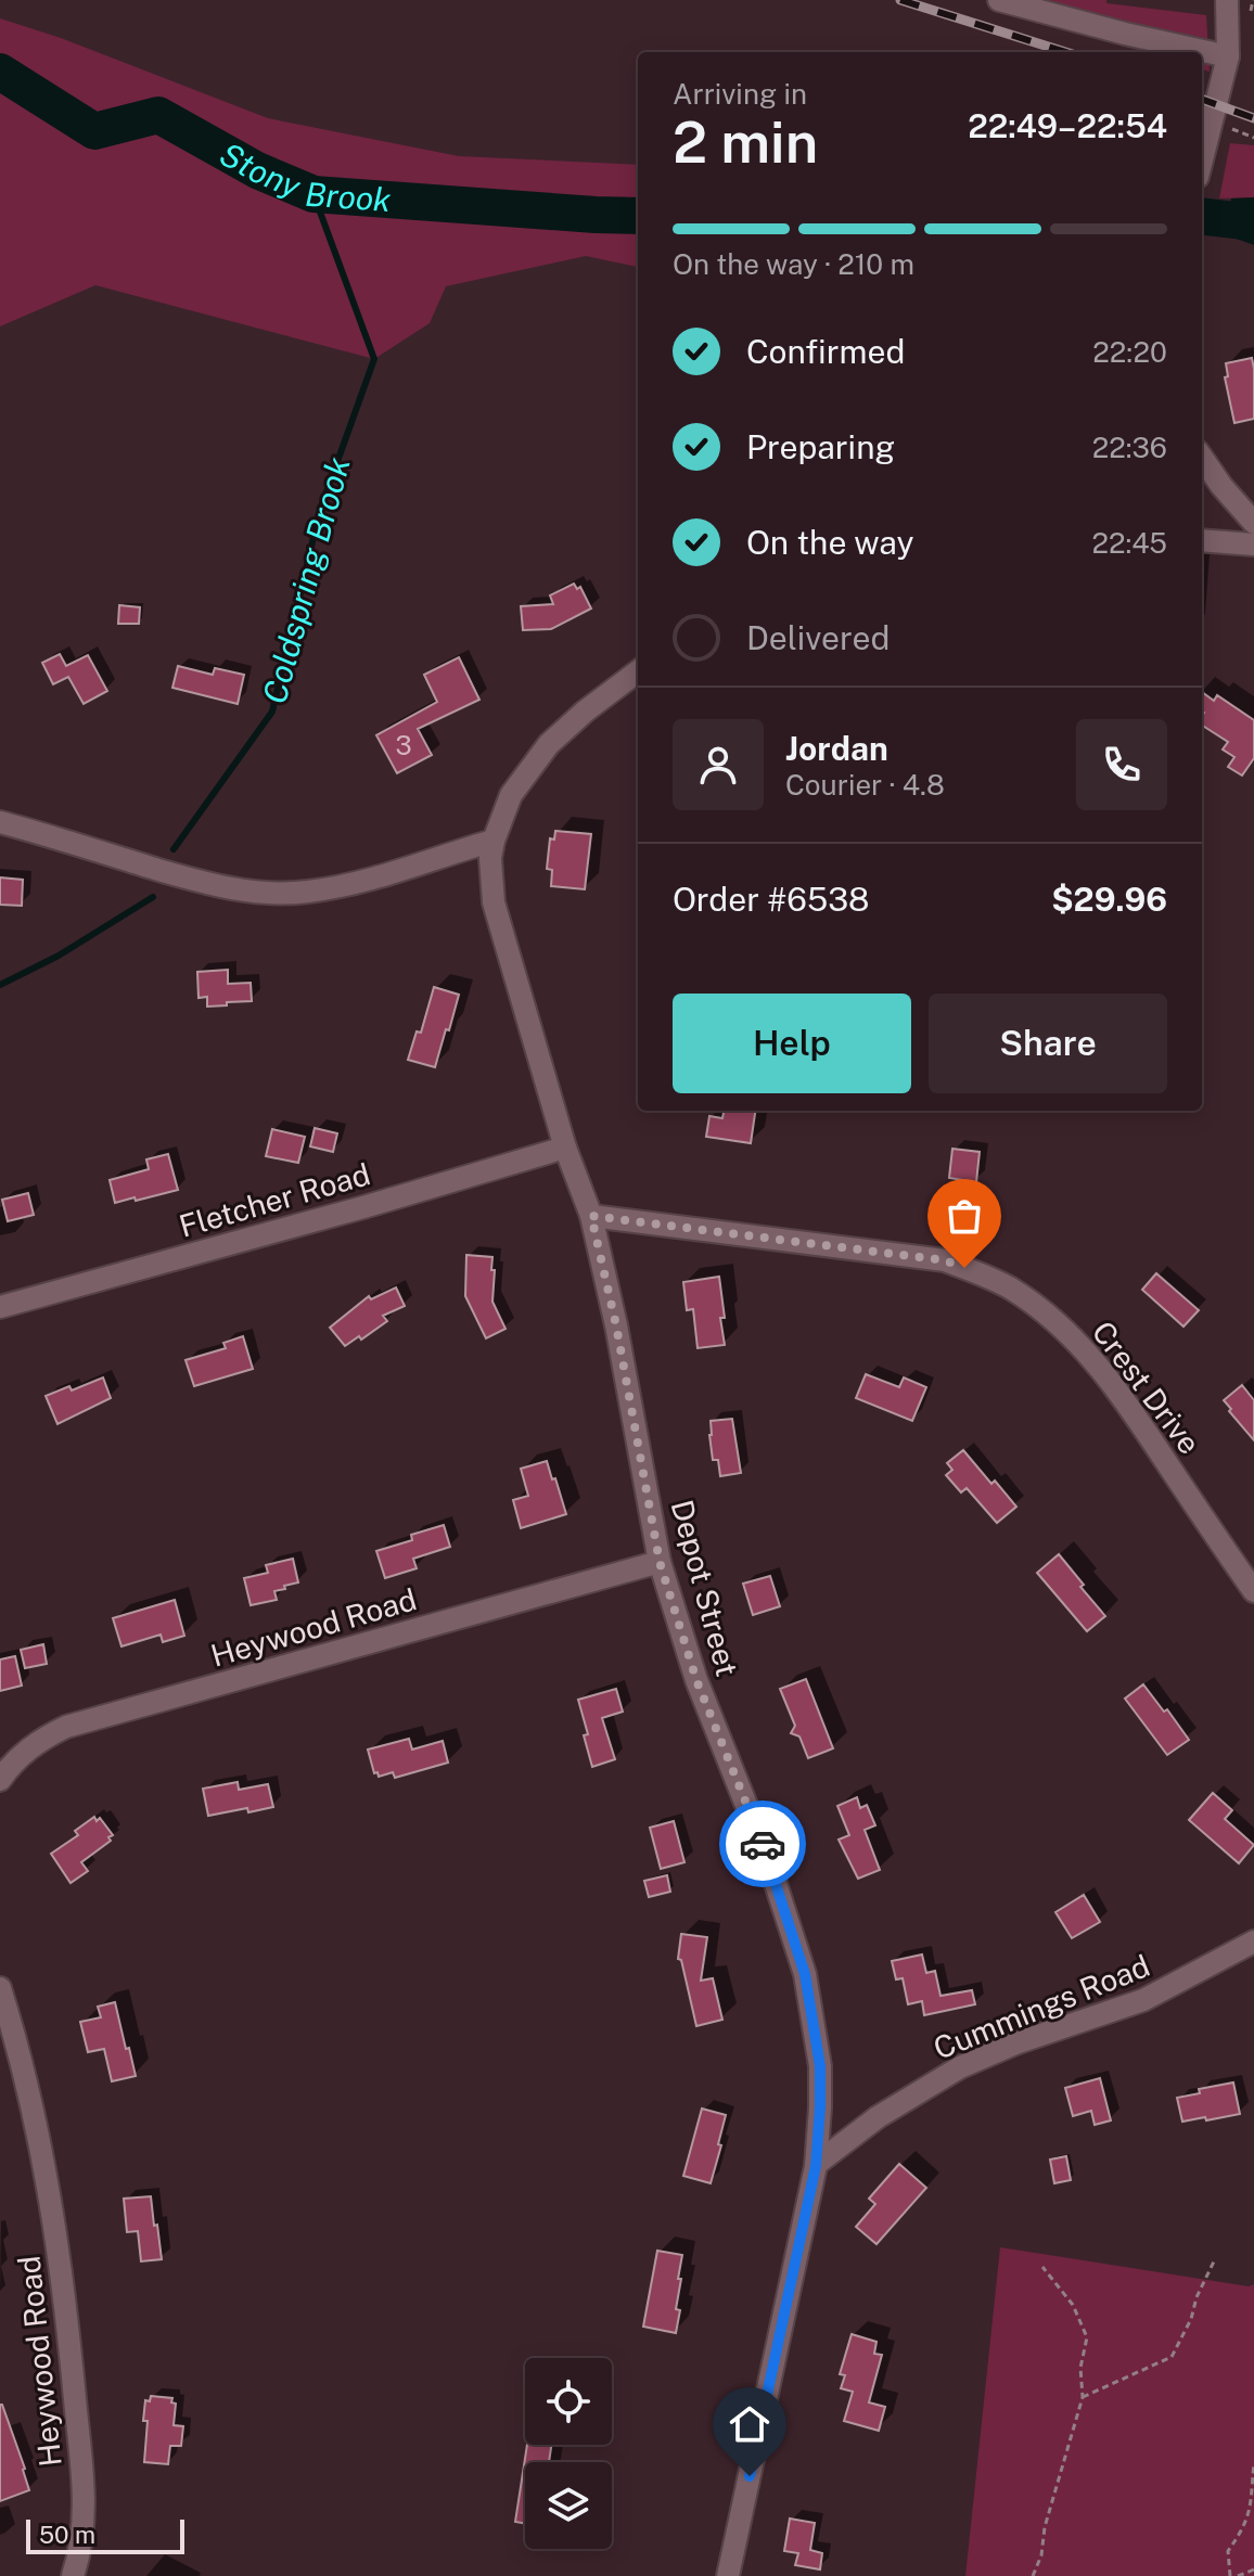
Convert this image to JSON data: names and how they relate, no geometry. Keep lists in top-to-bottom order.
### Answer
{
  "streets": {
    "street": [
      "Fletcher Road",
      "Crest Drive",
      "Depot Street",
      "Heywood Road",
      "Cummings Road"
    ]
  },
  "crossings": [
    ["Fletcher Road", "Depot Street"],
    ["Crest Drive", "Depot Street"],
    ["Depot Street", "Heywood Road"],
    ["Depot Street", "Cummings Road"]
  ],
  "water": ["Stony Brook", "Coldspring Brook"],
  "house_numbers": ["3"],
  "scale_bar": "50 m",
  "page": {
    "heading": ["2 min", "Arriving in", "22:49–22:54"],
    "panel": [
      "Jordan",
      "Courier · 4.8",
      "Order #6538",
      "$29.96"
    ],
    "bar": "On the way · 210 m",
    "list": [
      ["Confirmed", "22:20"],
      ["Preparing", "22:36"],
      ["On the way", "22:45"],
      "Delivered"
    ],
    "buttons": ["Help", "Share"],
    "scale": "50 m"
  }
}
